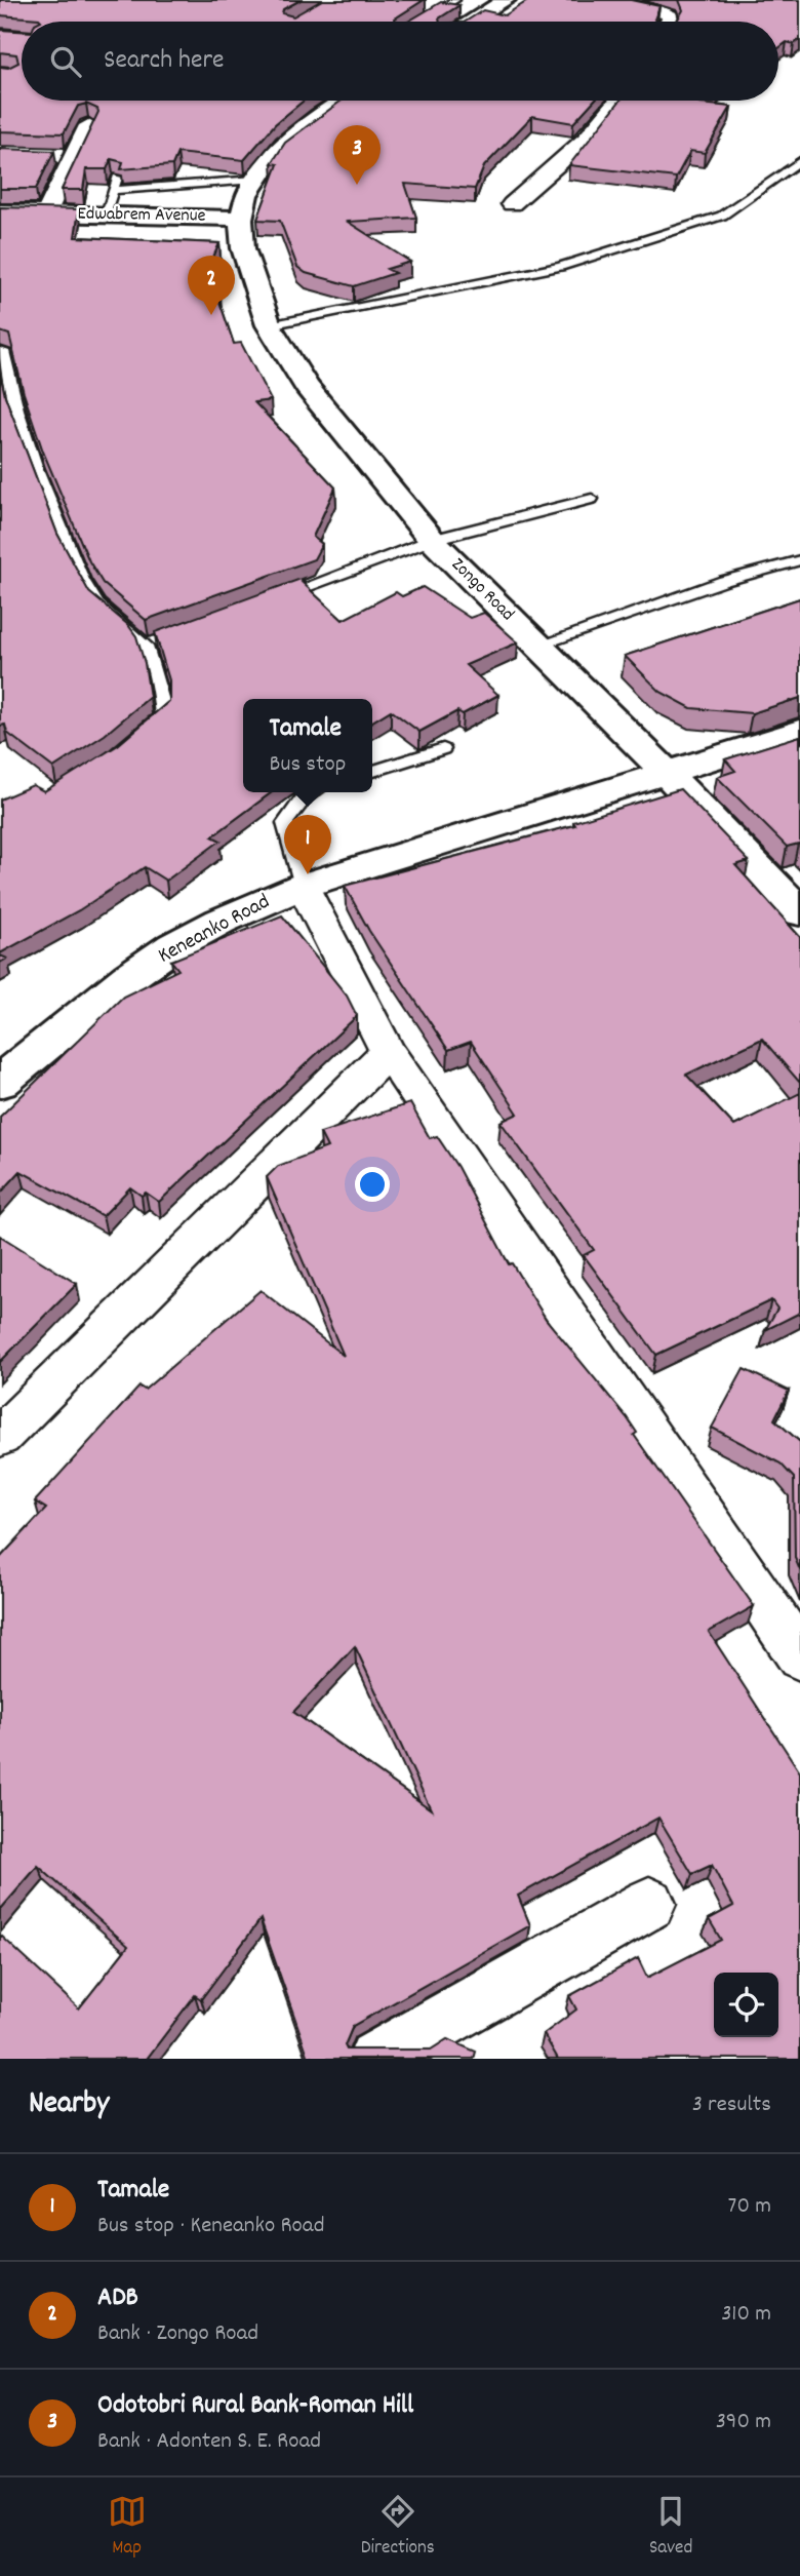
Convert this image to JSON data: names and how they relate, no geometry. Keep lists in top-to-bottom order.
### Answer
{
  "streets": {
    "street": ["Edwabrem Avenue", "Zongo Road", "Keneanko Road"]
  },
  "crossings": [
    ["Edwabrem Avenue", "Zongo Road"],
    ["Zongo Road", "Keneanko Road"]
  ],
  "page": {
    "search": "Search here",
    "pins": ["3", "2", "1"],
    "popup": ["Tamale", "Bus stop"],
    "heading": ["Nearby", "3 results"],
    "list": [
      {
        "mark": "1",
        "name": "Tamale",
        "note": "Bus stop · Keneanko Road",
        "value": "70 m"
      },
      {
        "mark": "2",
        "name": "ADB",
        "note": "Bank · Zongo Road",
        "value": "310 m"
      },
      {
        "mark": "3",
        "name": "Odotobri Rural Bank-Roman Hill",
        "note": "Bank · Adonten S. E. Road",
        "value": "390 m"
      }
    ],
    "nav": ["Map", "Directions", "Saved"]
  }
}
